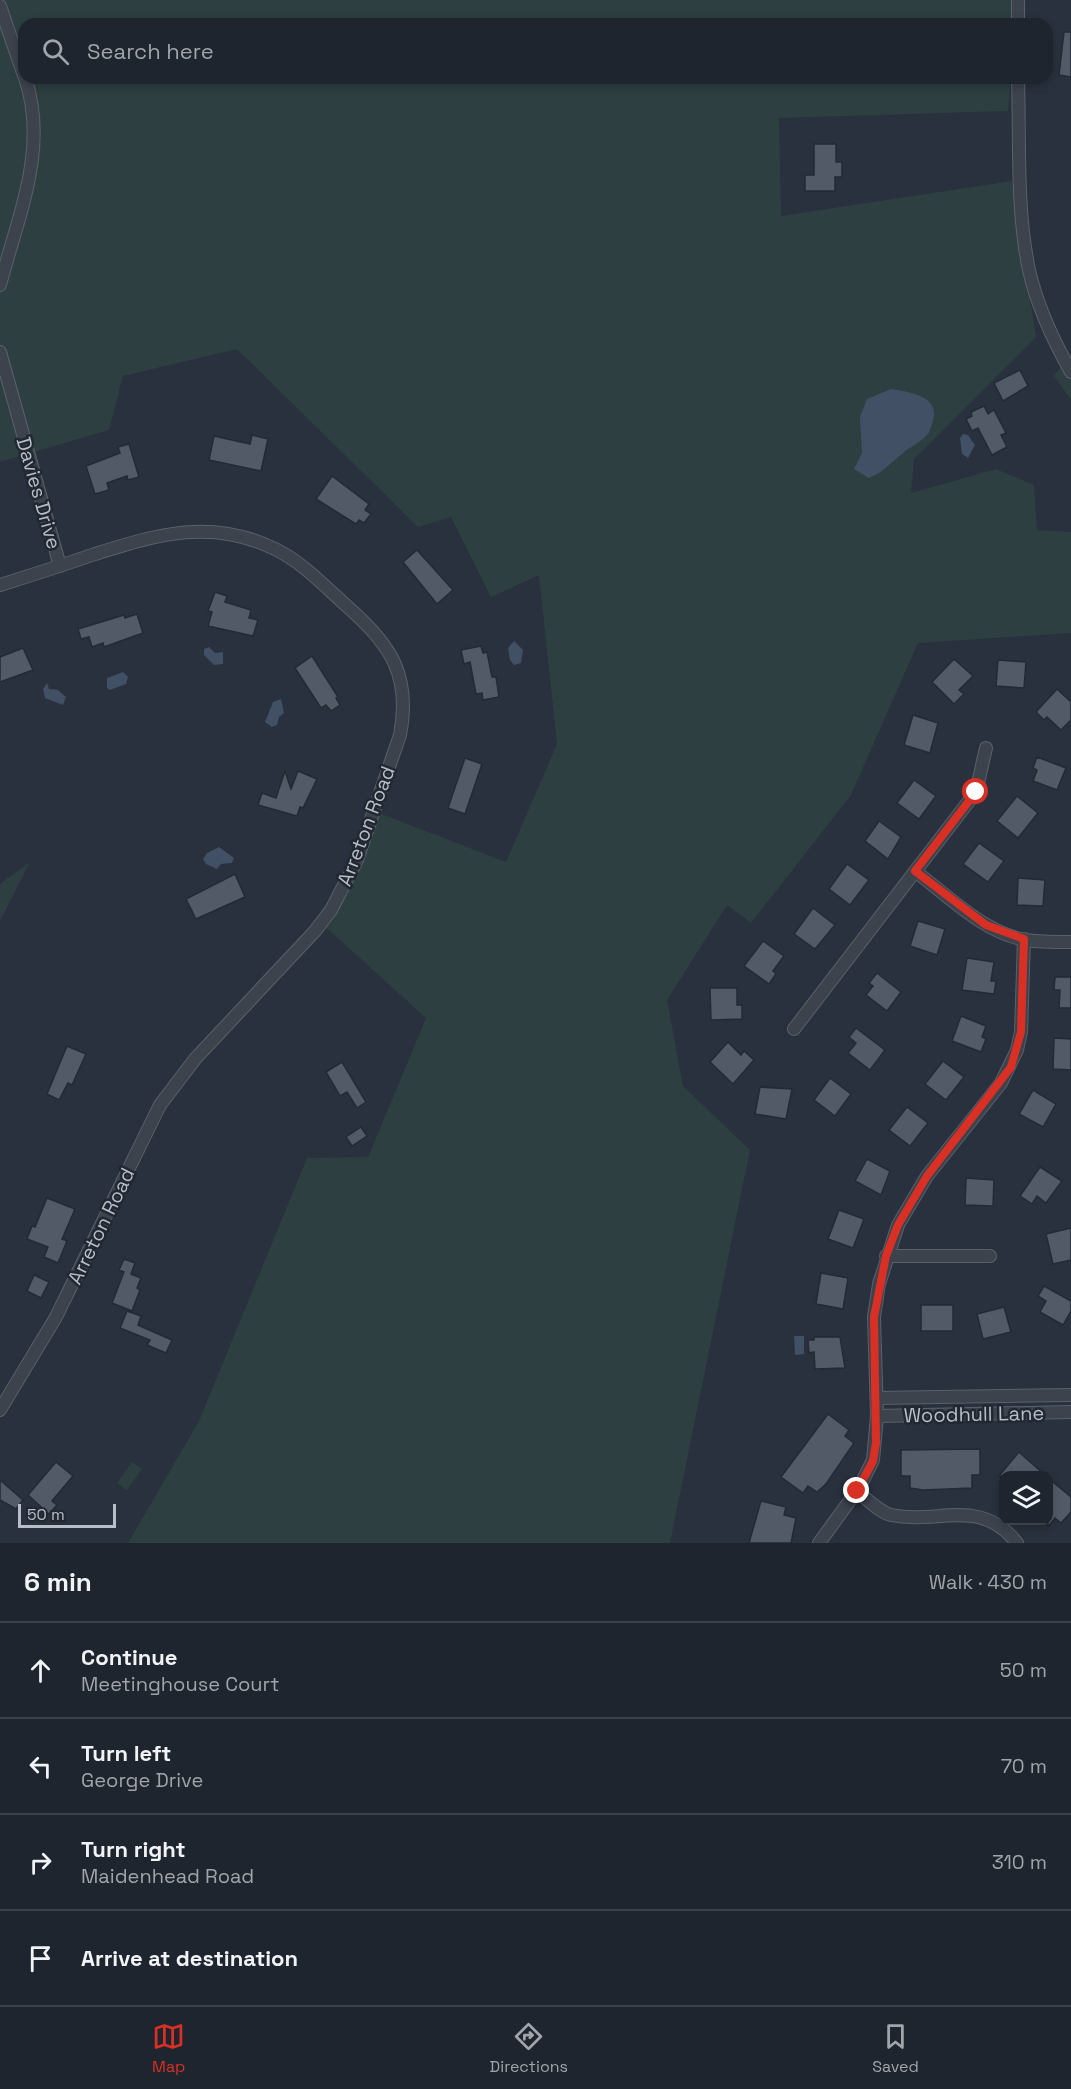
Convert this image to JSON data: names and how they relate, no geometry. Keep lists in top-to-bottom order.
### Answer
{
  "streets": {
    "street": ["Davies Drive", "Arreton Road", "Woodhull Lane"]
  },
  "crossings": [
    ["Davies Drive", "Arreton Road"]
  ],
  "scale_bar": "50 m",
  "page": {
    "search": "Search here",
    "scale": "50 m",
    "heading": ["6 min", "Walk · 430 m"],
    "list": [
      ["Continue", "Meetinghouse Court", "50 m"],
      ["Turn left", "George Drive", "70 m"],
      ["Turn right", "Maidenhead Road", "310 m"],
      "Arrive at destination"
    ],
    "nav": ["Map", "Directions", "Saved"]
  }
}
